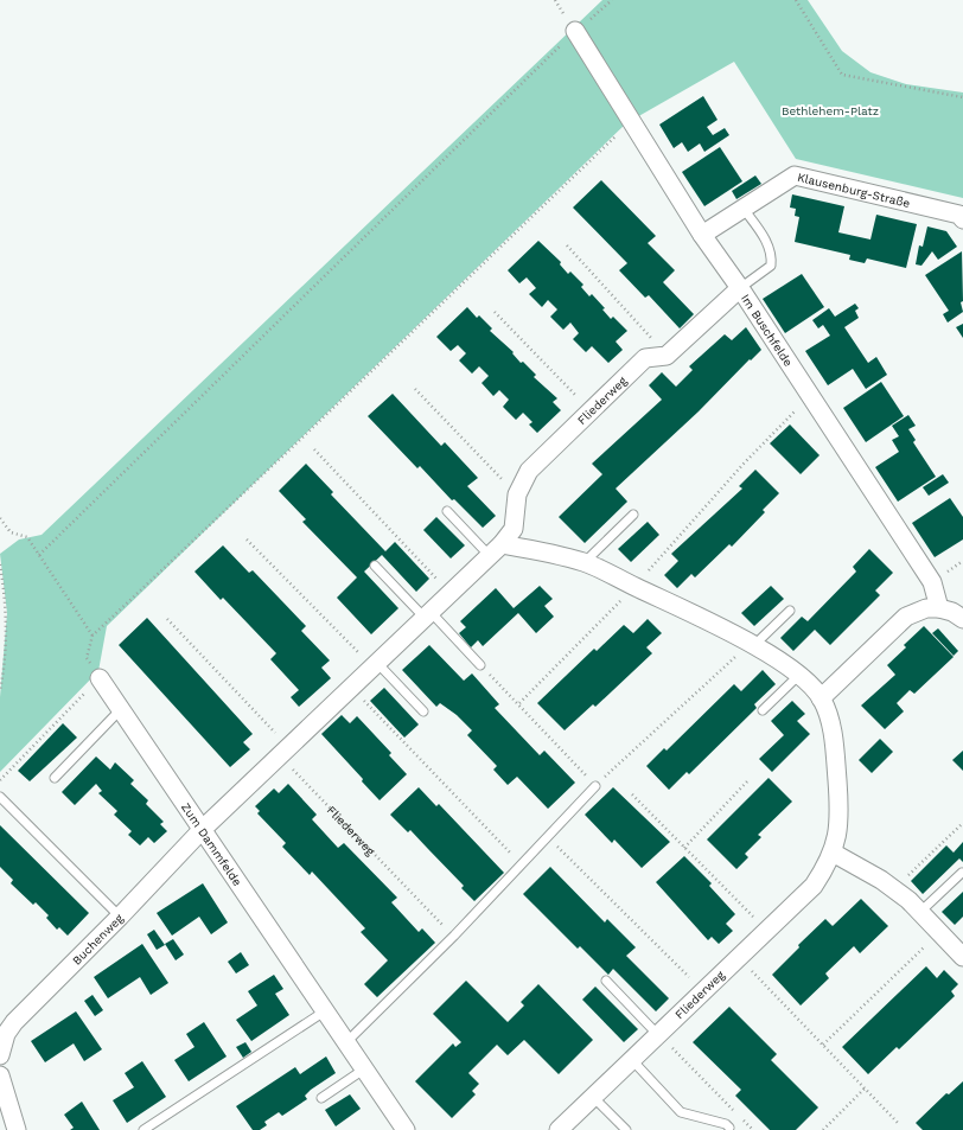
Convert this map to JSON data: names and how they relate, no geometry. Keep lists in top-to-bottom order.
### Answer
{
  "streets": {
    "street": [
      "Klausenburg-Straße",
      "Im Buschfelde",
      "Fliederweg",
      "Zum Dammfelde",
      "Buchenweg"
    ]
  },
  "crossings": [
    ["Klausenburg-Straße", "Im Buschfelde"],
    ["Fliederweg", "Zum Dammfelde"],
    ["Fliederweg", "Buchenweg"],
    ["Zum Dammfelde", "Buchenweg"]
  ],
  "parks": ["Bethlehem-Platz"]
}
